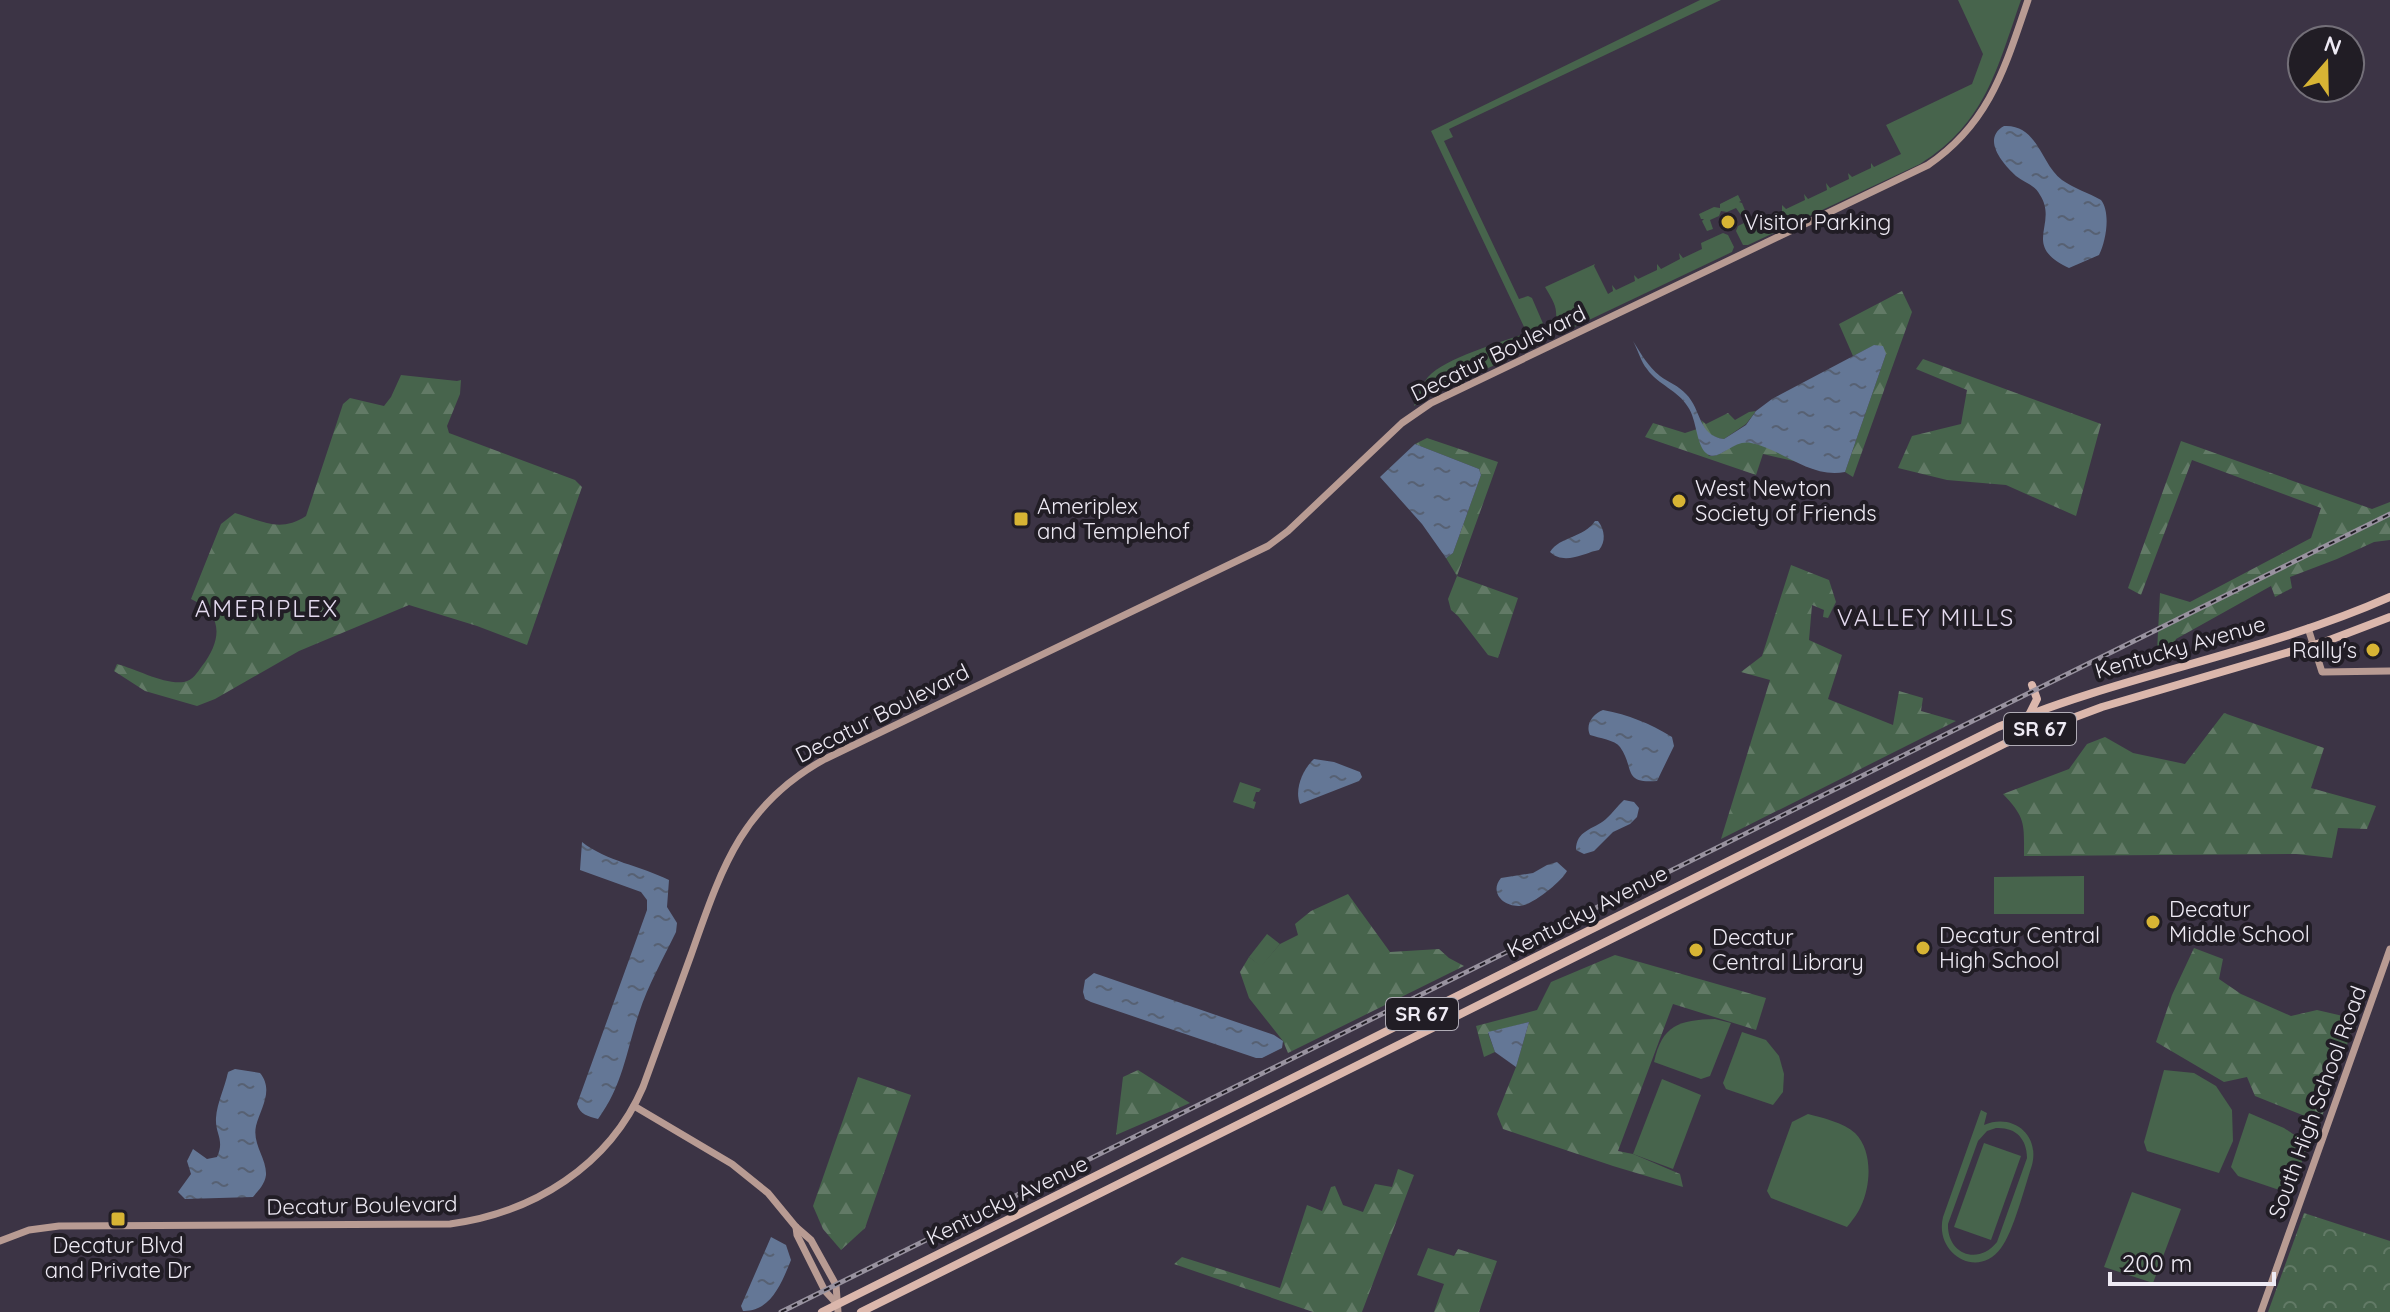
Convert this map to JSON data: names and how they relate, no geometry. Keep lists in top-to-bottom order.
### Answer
{
  "streets": {
    "main road": ["Kentucky Avenue", "SR 67"],
    "street": ["Decatur Boulevard", "South High School Road"]
  },
  "districts": ["AMERIPLEX", "VALLEY MILLS"],
  "places": {
    "other": [
      "Visitor Parking",
      "West Newton Society of Friends",
      "Rally's",
      "Decatur Middle School",
      "Decatur Central High School",
      "Decatur Central Library"
    ],
    "transit": ["Ameriplex and Templehof", "Decatur Blvd and Private Dr"]
  },
  "scale_bar": "200 m",
  "north": "top"
}
